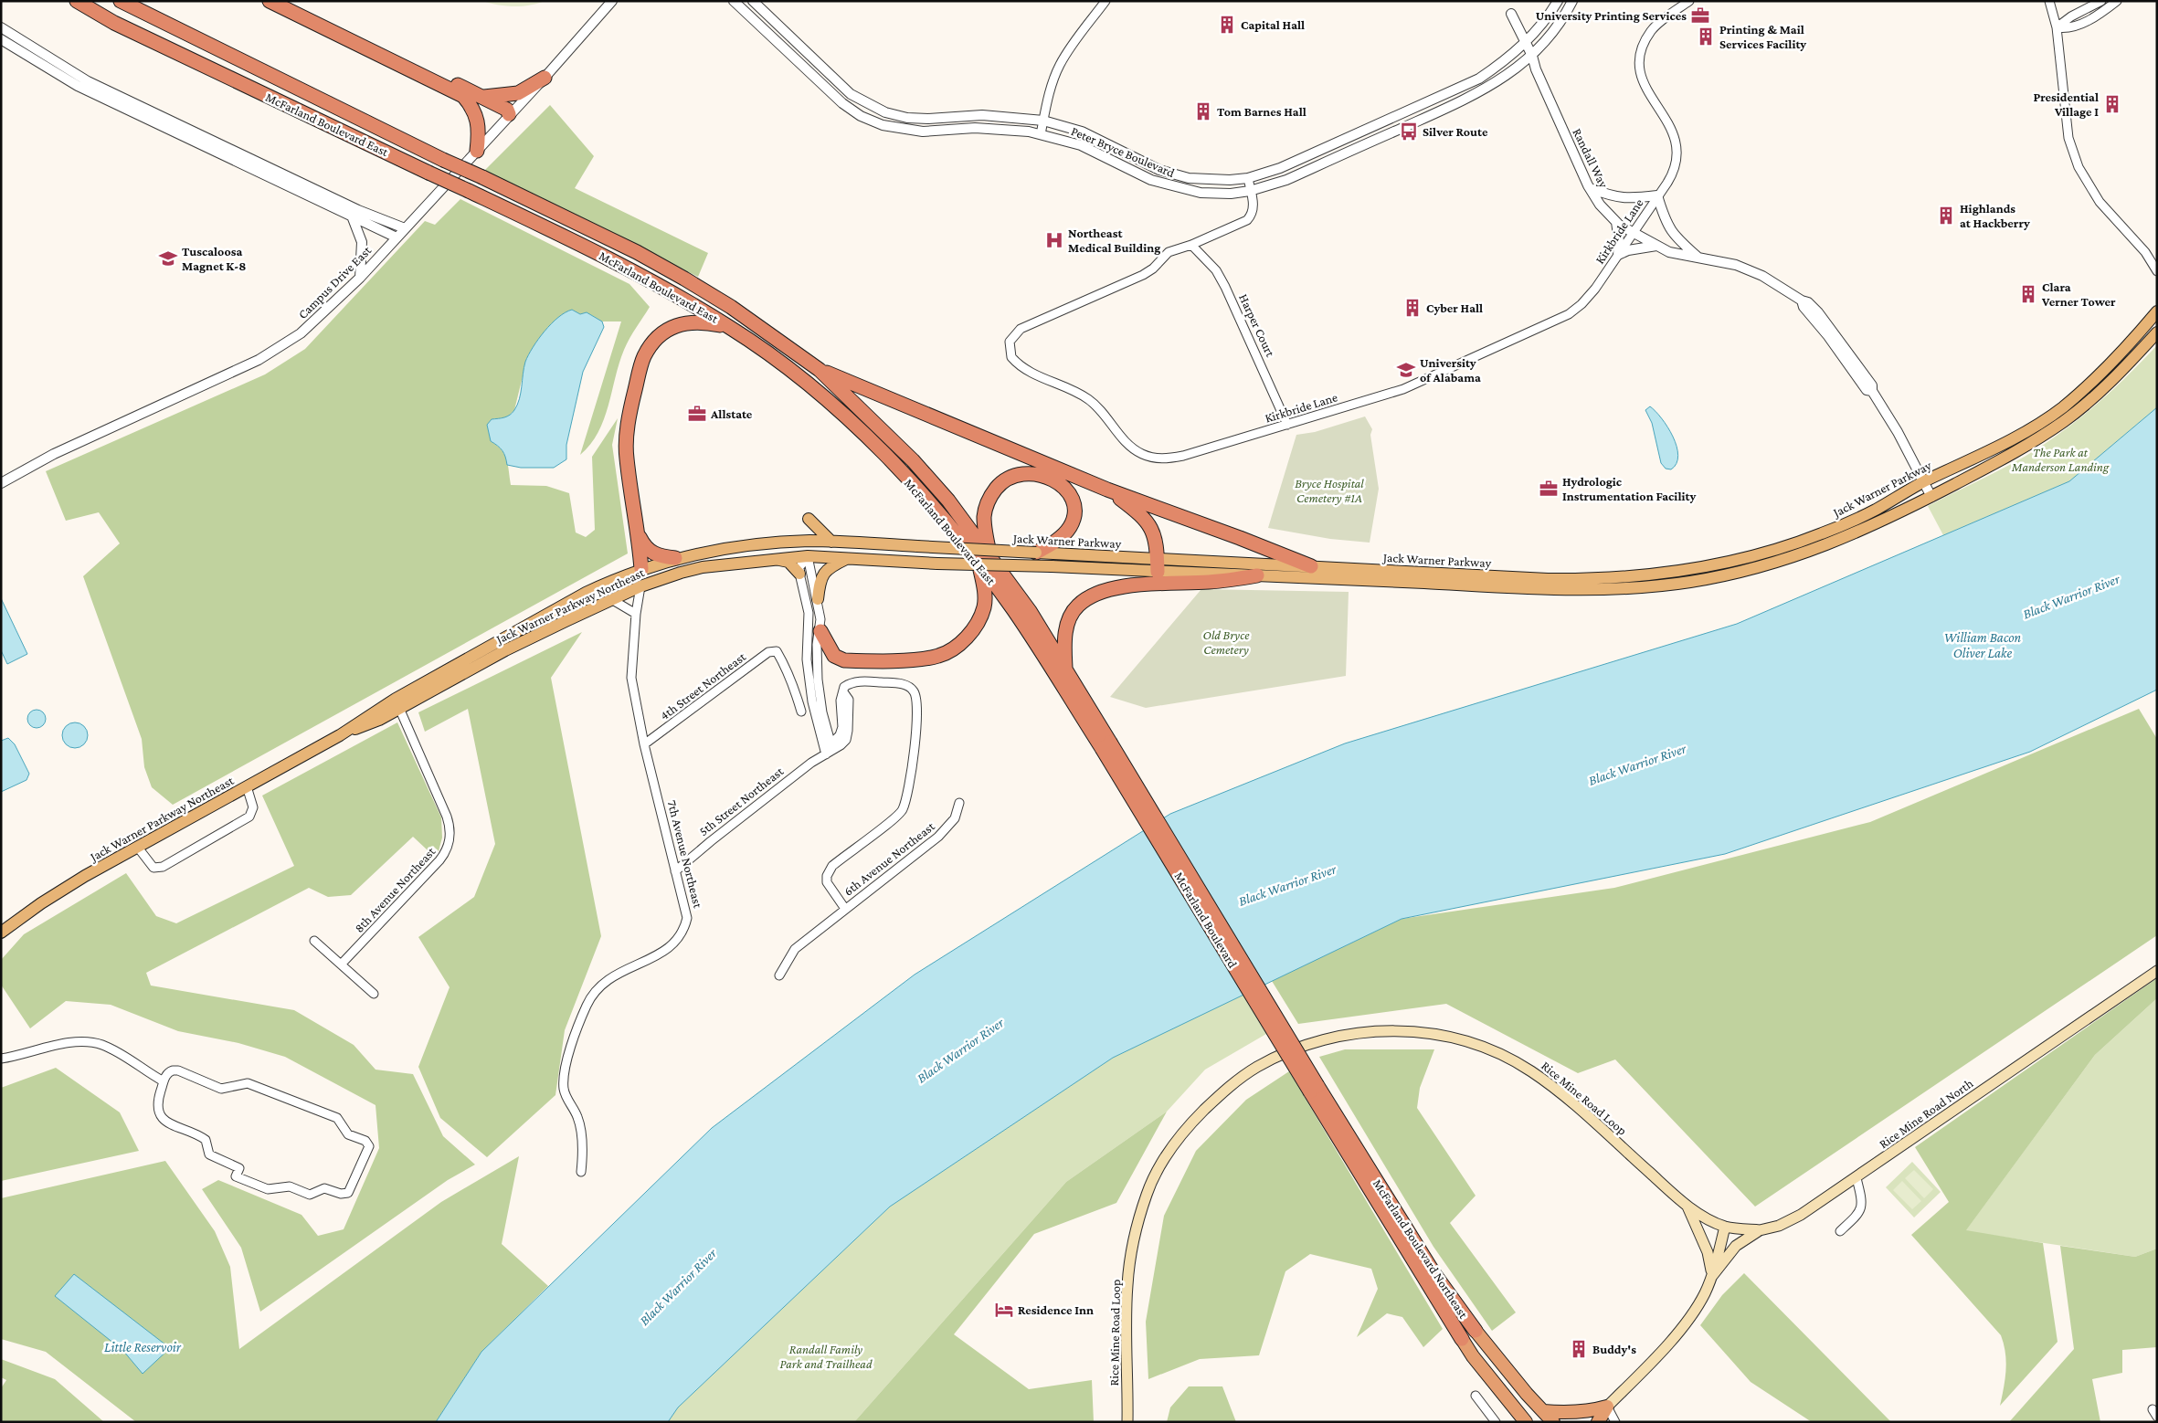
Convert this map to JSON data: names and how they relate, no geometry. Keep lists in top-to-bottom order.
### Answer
{
  "streets": {
    "highway": ["McFarland Boulevard East", "McFarland Boulevard", "McFarland Boulevard Northeast"],
    "main road": [
      "Jack Warner Parkway",
      "Jack Warner Parkway Northeast",
      "7th Avenue Northeast",
      "Rice Mine Road Loop",
      "Rice Mine Road North"
    ],
    "street": [
      "Peter Bryce Boulevard",
      "Randall Way",
      "Kirkbride Lane",
      "Campus Drive East",
      "Harper Court",
      "4th Street Northeast",
      "5th Street Northeast",
      "6th Avenue Northeast",
      "8th Avenue Northeast"
    ]
  },
  "crossings": [
    ["McFarland Boulevard East", "McFarland Boulevard"],
    ["Peter Bryce Boulevard", "Randall Way"],
    ["Peter Bryce Boulevard", "Kirkbride Lane"],
    ["Randall Way", "Kirkbride Lane"],
    ["Randall Way", "Jack Warner Parkway"],
    ["Kirkbride Lane", "Harper Court"],
    ["Jack Warner Parkway", "Jack Warner Parkway Northeast"],
    ["Jack Warner Parkway", "7th Avenue Northeast"],
    ["Jack Warner Parkway Northeast", "7th Avenue Northeast"],
    ["Jack Warner Parkway Northeast", "8th Avenue Northeast"],
    ["4th Street Northeast", "7th Avenue Northeast"],
    ["5th Street Northeast", "7th Avenue Northeast"],
    ["5th Street Northeast", "6th Avenue Northeast"],
    ["McFarland Boulevard", "McFarland Boulevard Northeast"],
    ["Rice Mine Road Loop", "Rice Mine Road North"]
  ],
  "water": ["Black Warrior River", "William Bacon Oliver Lake", "Little Reservoir"],
  "parks": [
    "The Park at Manderson Landing",
    "Bryce Hospital Cemetery #1A",
    "Old Bryce Cemetery",
    "Randall Family Park and Trailhead"
  ],
  "places": {
    "office": ["University Printing Services", "Allstate", "Hydrologic Instrumentation Facility"],
    "building": [
      "Capital Hall",
      "Printing & Mail Services Facility",
      "Presidential Village I",
      "Tom Barnes Hall",
      "Highlands at Hackberry",
      "Clara Verner Tower",
      "Cyber Hall",
      "Buddy's"
    ],
    "bus stop": ["Silver Route"],
    "hospital": ["Northeast Medical Building"],
    "school or university": ["Tuscaloosa Magnet K-8", "University of Alabama"],
    "hotel": ["Residence Inn"]
  }
}
